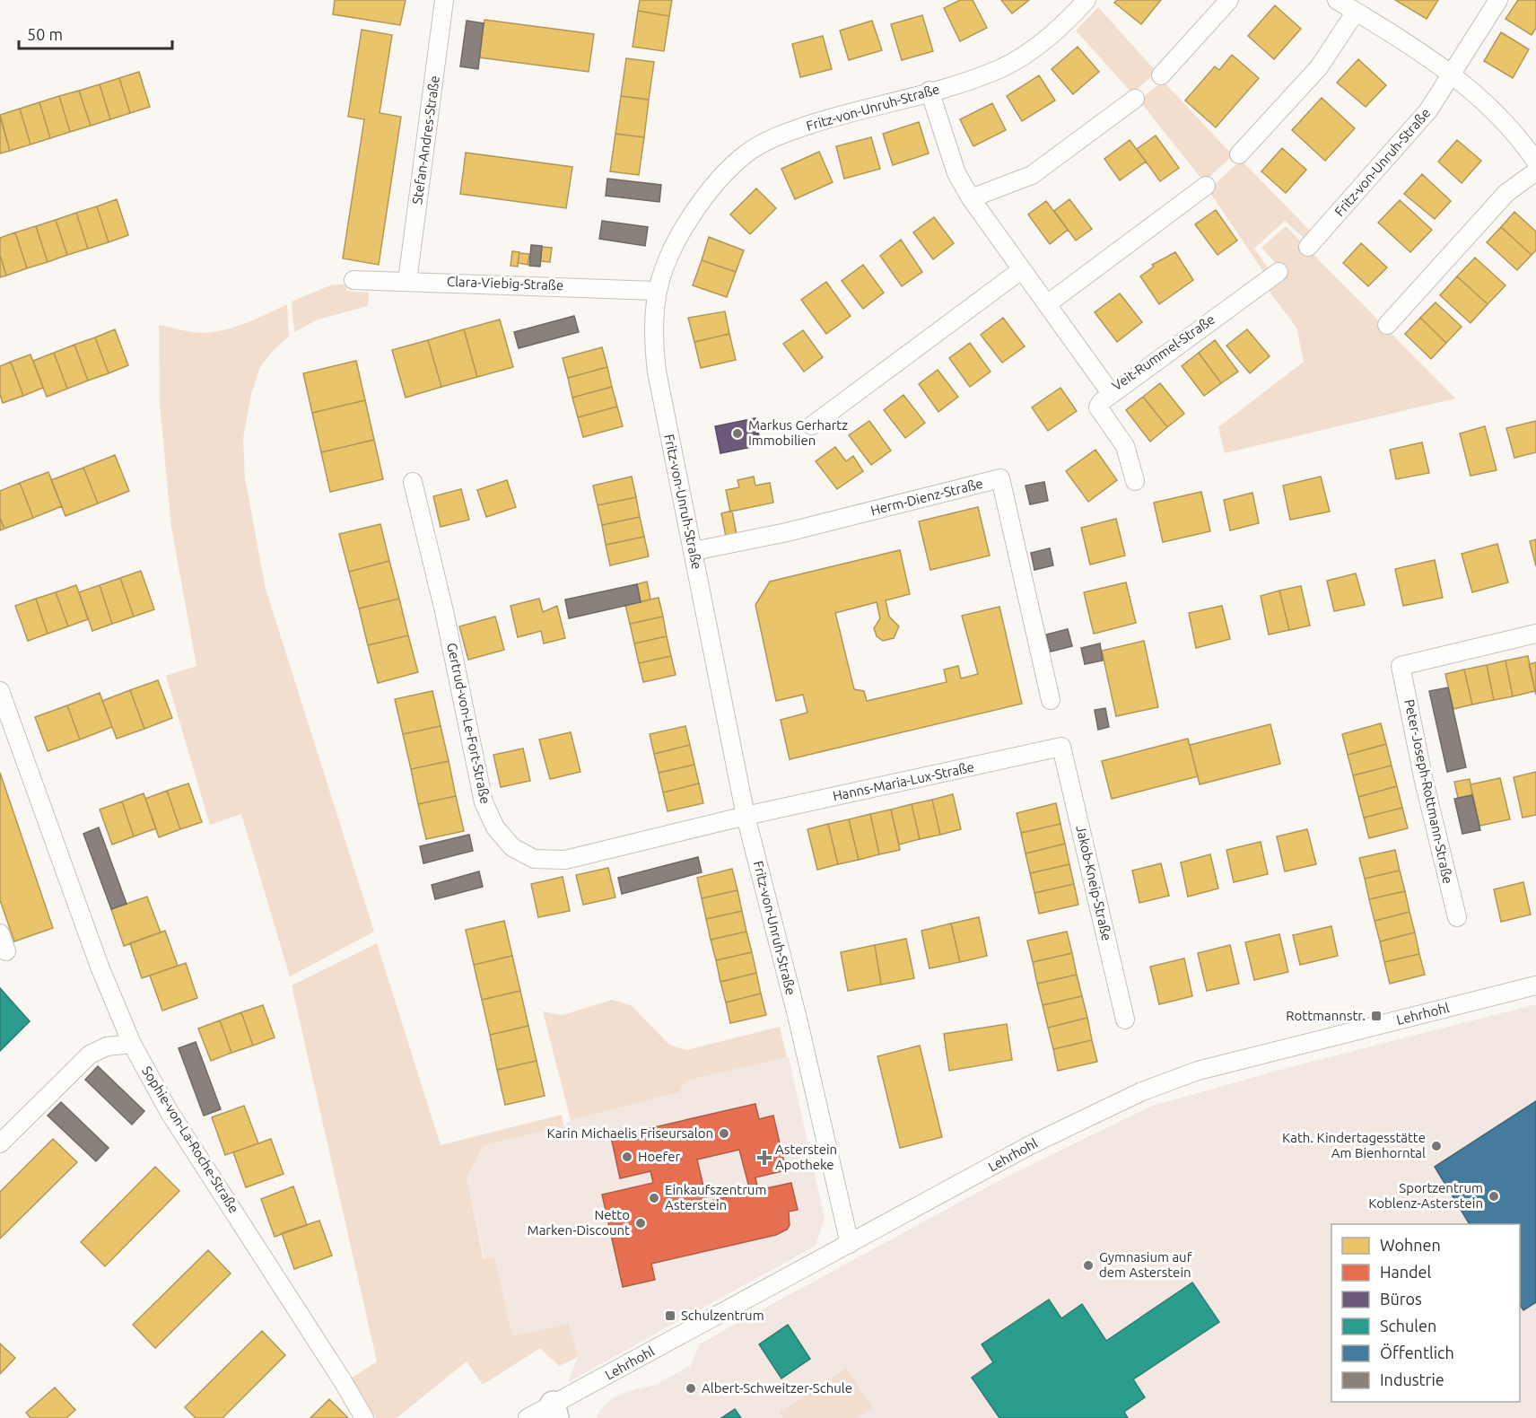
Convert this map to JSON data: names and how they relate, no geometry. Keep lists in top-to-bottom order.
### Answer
{
  "streets": {
    "street": [
      "Fritz-von-Unruh-Straße",
      "Stefan-Andres-Straße",
      "Clara-Viebig-Straße",
      "Veit-Rummel-Straße",
      "Herm-Dienz-Straße",
      "Gertrud-von-Le-Fort-Straße",
      "Hanns-Maria-Lux-Straße",
      "Peter-Joseph-Rottmann-Straße",
      "Jakob-Kneip-Straße",
      "Lehrhohl",
      "Sophie-von-La-Roche-Straße"
    ]
  },
  "crossings": [
    ["Fritz-von-Unruh-Straße", "Clara-Viebig-Straße"],
    ["Fritz-von-Unruh-Straße", "Veit-Rummel-Straße"],
    ["Fritz-von-Unruh-Straße", "Herm-Dienz-Straße"],
    ["Fritz-von-Unruh-Straße", "Gertrud-von-Le-Fort-Straße"],
    ["Fritz-von-Unruh-Straße", "Hanns-Maria-Lux-Straße"],
    ["Fritz-von-Unruh-Straße", "Lehrhohl"],
    ["Stefan-Andres-Straße", "Clara-Viebig-Straße"],
    ["Gertrud-von-Le-Fort-Straße", "Hanns-Maria-Lux-Straße"],
    ["Hanns-Maria-Lux-Straße", "Jakob-Kneip-Straße"]
  ],
  "places": {
    "other": [
      "Markus Gerhartz Immobilien",
      "Karin Michaelis Friseursalon",
      "Kath. Kindertagesstätte Am Bienhorntal",
      "Hoefer",
      "Sportzentrum Koblenz-Asterstein",
      "Einkaufszentrum Asterstein",
      "Netto Marken-Discount",
      "Gymnasium auf dem Asterstein",
      "Albert-Schweitzer-Schule"
    ],
    "transit": ["Rottmannstr.", "Schulzentrum"],
    "health": ["Asterstein Apotheke"]
  },
  "legend": [
    "Wohnen",
    "Handel",
    "Büros",
    "Schulen",
    "Öffentlich",
    "Industrie"
  ],
  "scale_bar": "50 m"
}
